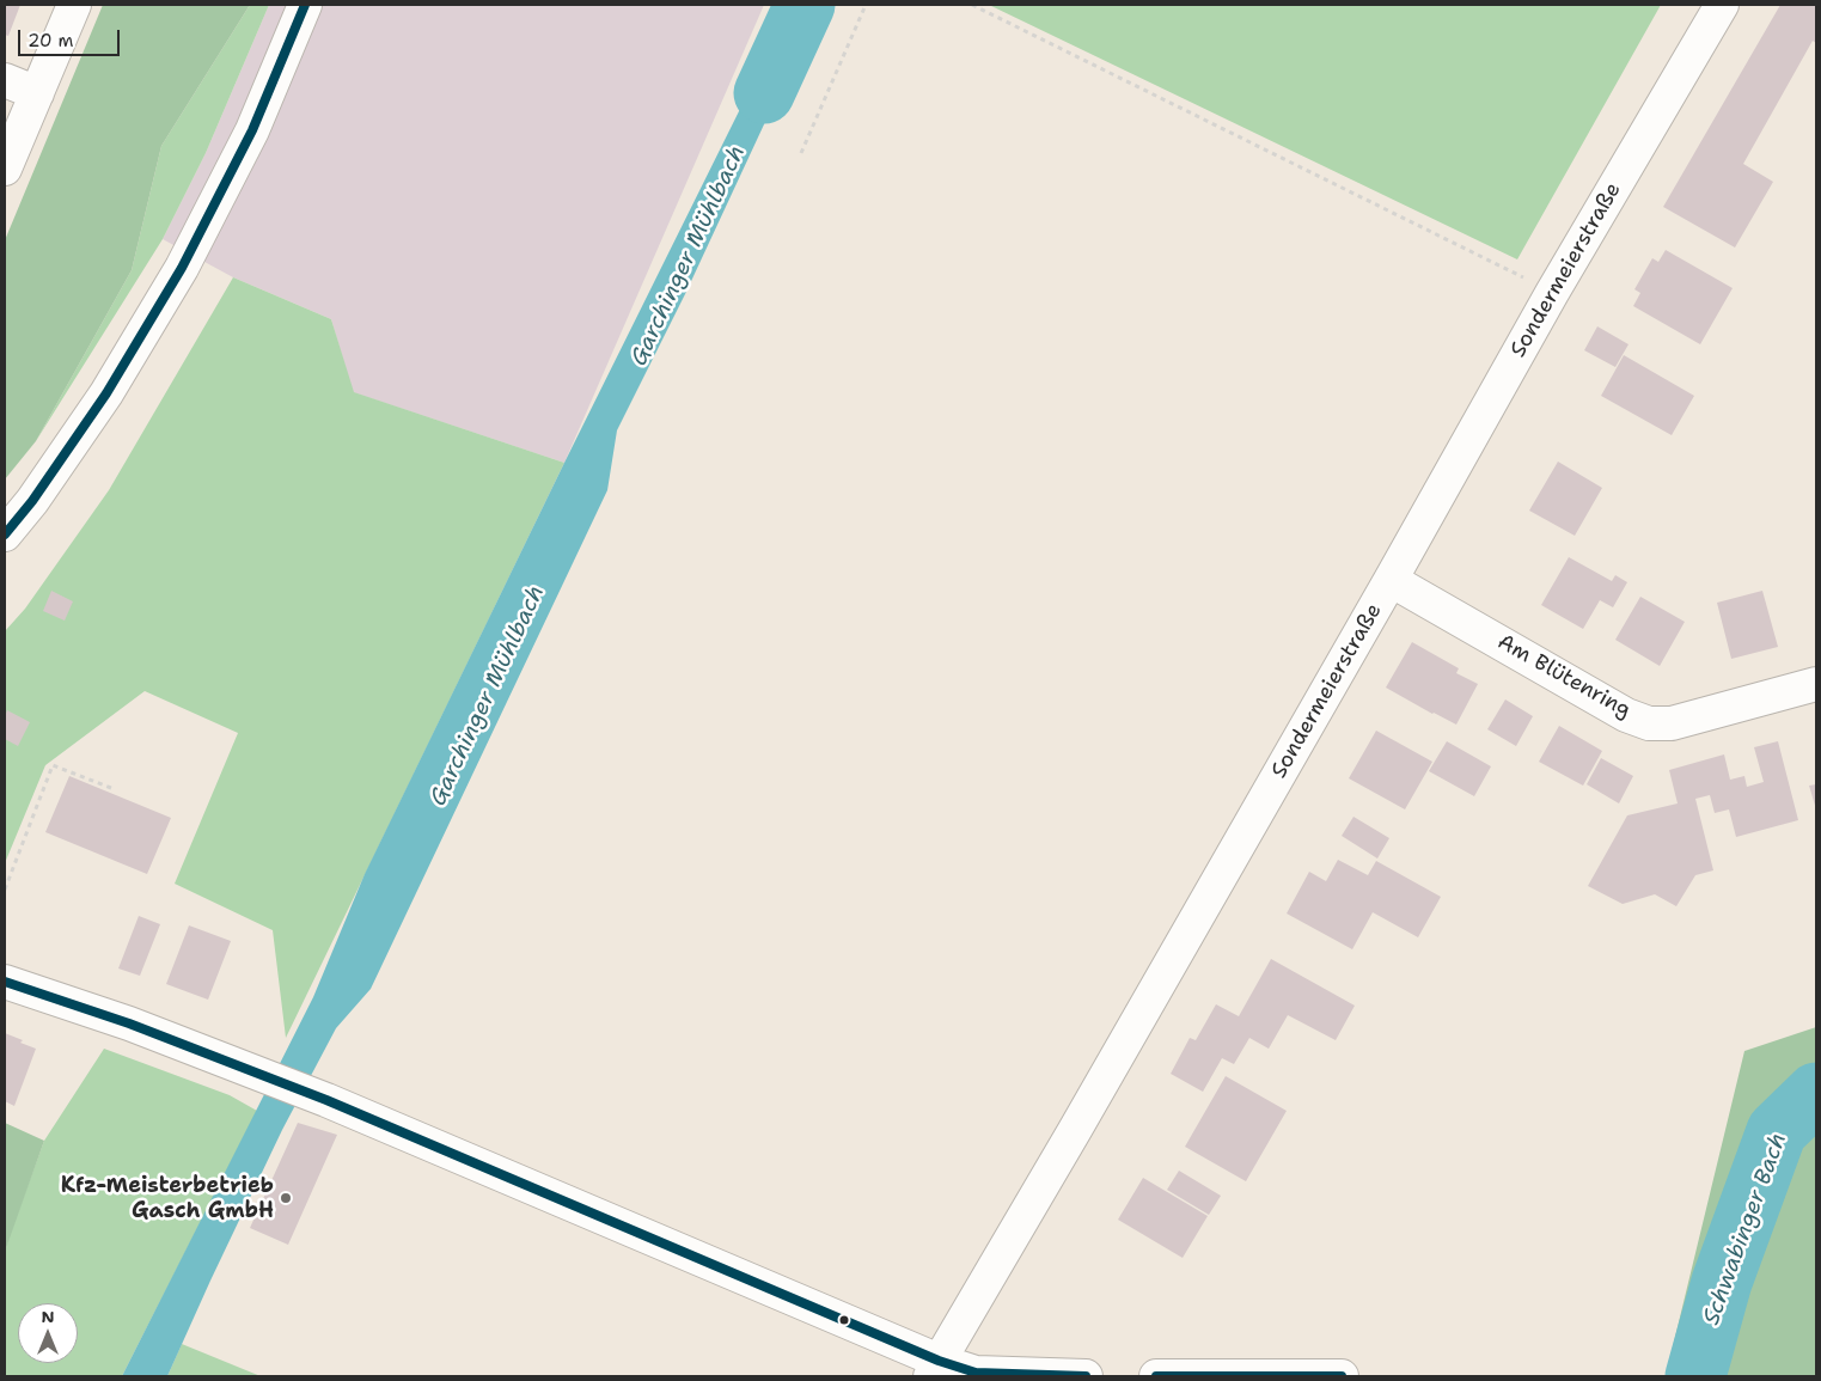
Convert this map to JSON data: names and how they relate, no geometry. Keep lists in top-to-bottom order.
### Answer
{
  "streets": {
    "street": ["Sondermeierstraße", "Am Blütenring"]
  },
  "crossings": [
    ["Sondermeierstraße", "Am Blütenring"]
  ],
  "water": ["Garchinger Mühlbach", "Schwabinger Bach"],
  "places": ["Kfz-Meisterbetrieb Gasch GmbH"],
  "scale_bar": "20 m",
  "north": "top"
}
